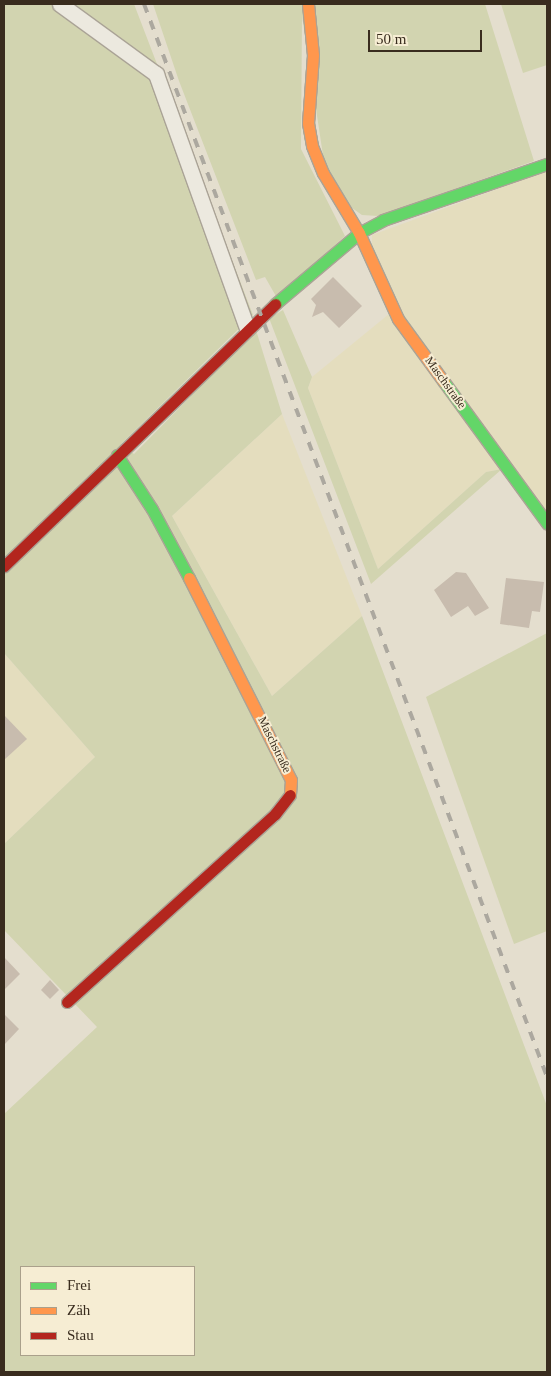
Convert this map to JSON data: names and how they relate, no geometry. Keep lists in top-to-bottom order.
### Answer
{
  "streets": {
    "street": ["Maschstraße"]
  },
  "legend": ["Frei", "Zäh", "Stau"],
  "scale_bar": "50 m"
}
